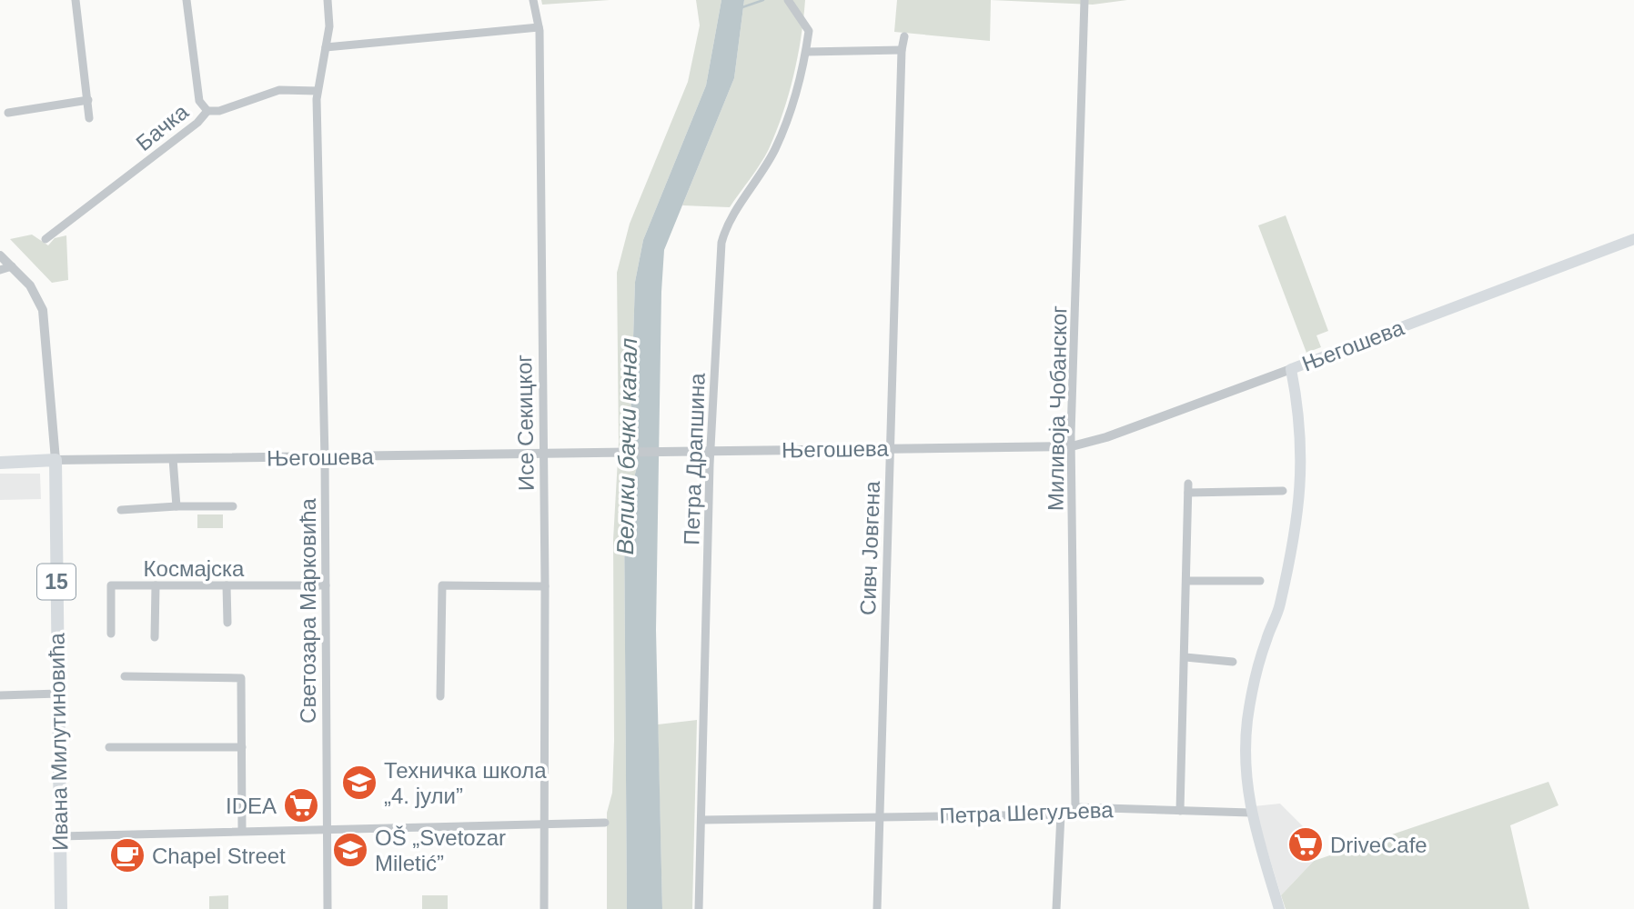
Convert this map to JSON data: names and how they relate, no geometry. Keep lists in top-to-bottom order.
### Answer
{
  "streets": {
    "main road": ["Његошева", "15", "Ивана Милутиновића"],
    "street": [
      "Бачка",
      "Миливоја Чобанског",
      "Исе Секицког",
      "Петра Драпшина",
      "Сивч Јовгена",
      "Космајска",
      "Светозара Марковића",
      "Петра Шегуљева"
    ]
  },
  "crossings": [
    ["Бачка", "Светозара Марковића"],
    ["Његошева", "Миливоја Чобанског"],
    ["Његошева", "Исе Секицког"],
    ["Његошева", "Петра Драпшина"],
    ["Његошева", "Сивч Јовгена"],
    ["Његошева", "Светозара Марковића"],
    ["Његошева", "Ивана Милутиновића"],
    ["Миливоја Чобанског", "Петра Шегуљева"],
    ["Петра Драпшина", "Петра Шегуљева"],
    ["Сивч Јовгена", "Петра Шегуљева"],
    ["Космајска", "Светозара Марковића"]
  ],
  "water": ["Велики бачки канал"],
  "places": {
    "school or university": ["Техничка школа „4. јули”", "OŠ „Svetozar Miletić”"],
    "supermarket": ["IDEA", "DriveCafe"],
    "cafe": ["Chapel Street"]
  }
}
